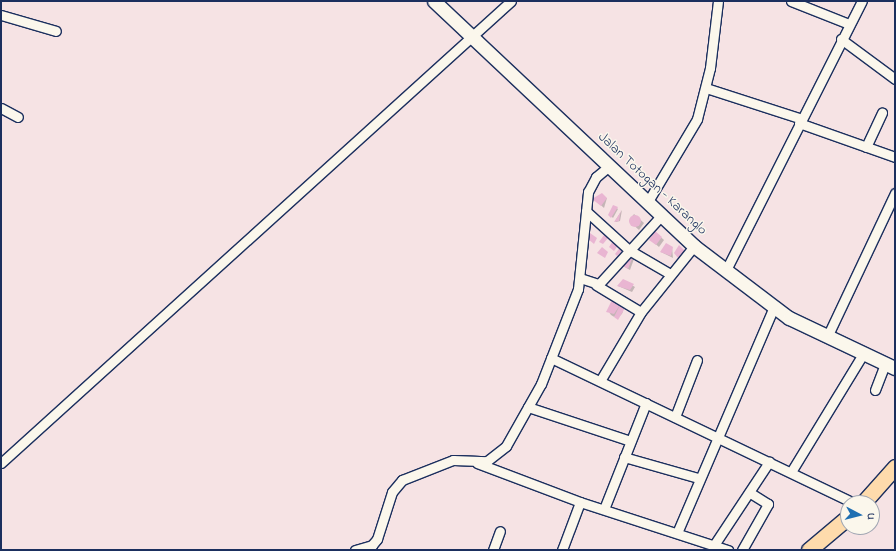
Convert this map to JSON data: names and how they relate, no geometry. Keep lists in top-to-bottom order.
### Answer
{
  "streets": {
    "main road": ["Jalan Totogan - Karanglo"]
  },
  "north": "right"
}
